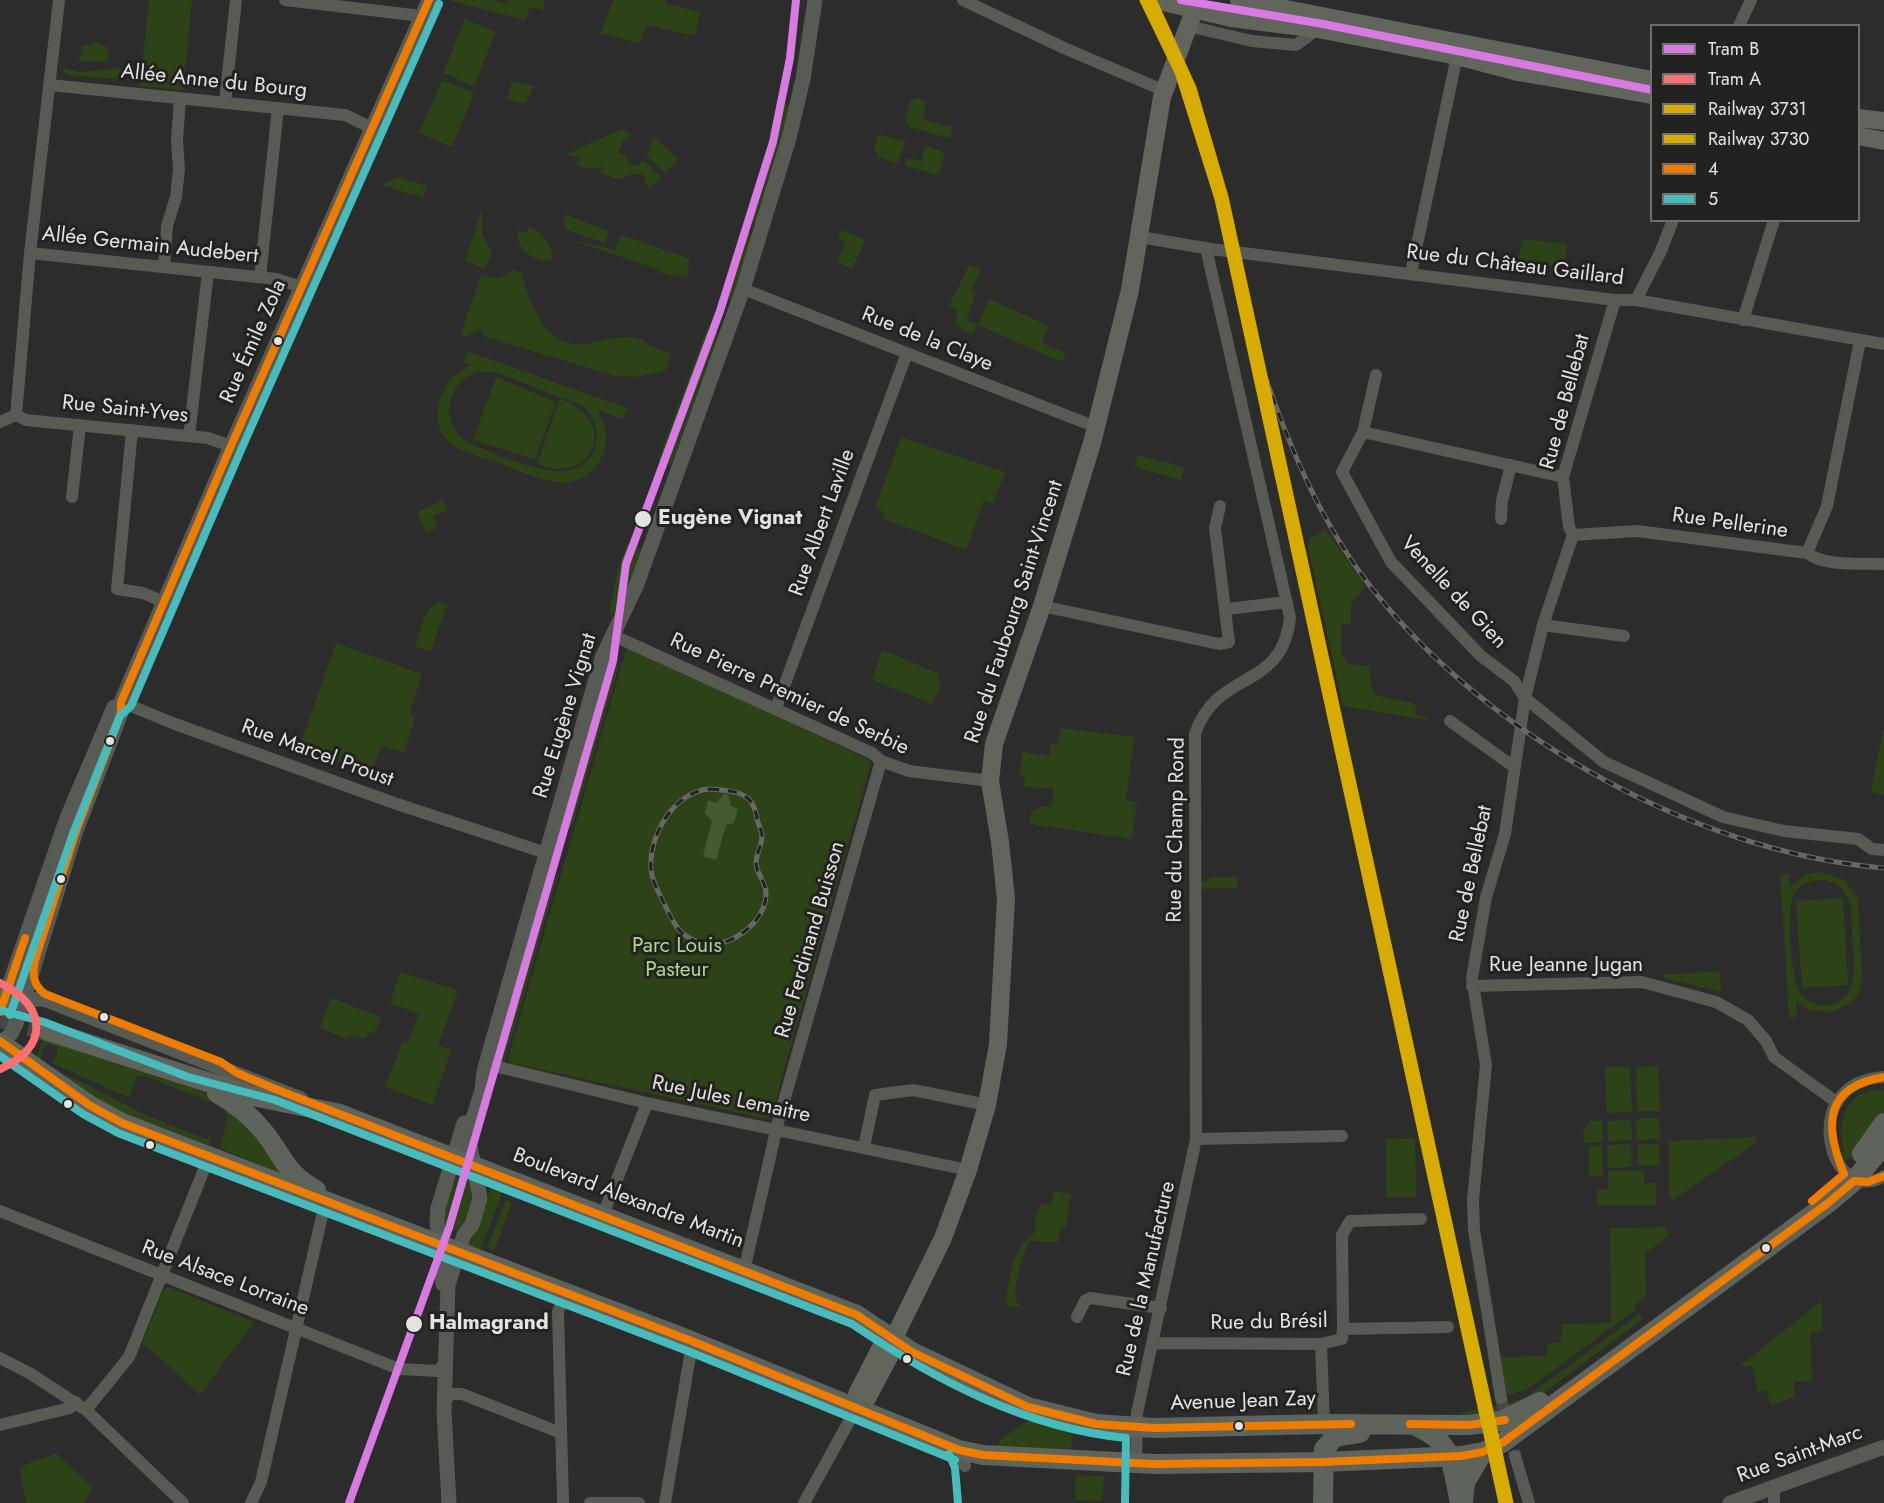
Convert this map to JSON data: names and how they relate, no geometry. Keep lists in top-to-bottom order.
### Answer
{
  "streets": {
    "main road": ["Rue du Faubourg Saint-Vincent", "Boulevard Alexandre Martin", "Avenue Jean Zay"],
    "street": [
      "Allée Anne du Bourg",
      "Allée Germain Audebert",
      "Rue du Château Gaillard",
      "Rue de la Claye",
      "Rue Émile Zola",
      "Rue de Bellebat",
      "Rue Saint-Yves",
      "Rue Albert Laville",
      "Rue Pellerine",
      "Venelle de Gien",
      "Rue Pierre Premier de Serbie",
      "Rue Eugène Vignat",
      "Rue Marcel Proust",
      "Rue du Champ Rond",
      "Rue Ferdinand Buisson",
      "Rue Jeanne Jugan",
      "Rue Jules Lemaitre",
      "Rue Alsace Lorraine",
      "Rue de la Manufacture",
      "Rue du Brésil",
      "Rue Saint-Marc"
    ]
  },
  "crossings": [
    ["Allée Anne du Bourg", "Rue Émile Zola"],
    ["Allée Germain Audebert", "Rue Émile Zola"],
    ["Rue du Château Gaillard", "Rue de Bellebat"],
    ["Rue du Château Gaillard", "Rue Pellerine"],
    ["Rue du Château Gaillard", "Rue du Faubourg Saint-Vincent"],
    ["Rue du Château Gaillard", "Rue du Champ Rond"],
    ["Rue de la Claye", "Rue Albert Laville"],
    ["Rue de la Claye", "Rue du Faubourg Saint-Vincent"],
    ["Rue de la Claye", "Rue Eugène Vignat"],
    ["Rue Émile Zola", "Rue Saint-Yves"],
    ["Rue Émile Zola", "Rue Marcel Proust"],
    ["Rue de Bellebat", "Rue Pellerine"],
    ["Rue de Bellebat", "Venelle de Gien"],
    ["Rue de Bellebat", "Rue Jeanne Jugan"],
    ["Rue Albert Laville", "Rue Pierre Premier de Serbie"],
    ["Rue du Faubourg Saint-Vincent", "Rue Pierre Premier de Serbie"],
    ["Rue du Faubourg Saint-Vincent", "Rue Jules Lemaitre"],
    ["Rue du Faubourg Saint-Vincent", "Boulevard Alexandre Martin"],
    ["Rue Pierre Premier de Serbie", "Rue Eugène Vignat"],
    ["Rue Pierre Premier de Serbie", "Rue Ferdinand Buisson"],
    ["Rue Eugène Vignat", "Rue Marcel Proust"],
    ["Rue Eugène Vignat", "Rue Jules Lemaitre"],
    ["Rue Eugène Vignat", "Boulevard Alexandre Martin"],
    ["Rue Eugène Vignat", "Rue Alsace Lorraine"],
    ["Rue du Champ Rond", "Rue de la Manufacture"],
    ["Rue Ferdinand Buisson", "Rue Jules Lemaitre"],
    ["Rue Ferdinand Buisson", "Boulevard Alexandre Martin"],
    ["Boulevard Alexandre Martin", "Rue de la Manufacture"],
    ["Boulevard Alexandre Martin", "Avenue Jean Zay"],
    ["Rue de la Manufacture", "Rue du Brésil"],
    ["Rue de la Manufacture", "Avenue Jean Zay"]
  ],
  "parks": ["Parc Louis Pasteur"],
  "places": ["Eugène Vignat", "Halmagrand"],
  "lines": [
    "tram line B",
    "rail line 3731",
    "rail line 3730",
    "transit line 4",
    "transit line 5",
    "tram line A"
  ],
  "legend": [
    "Tram B",
    "Tram A",
    "Railway 3731",
    "Railway 3730",
    "4",
    "5"
  ]
}
